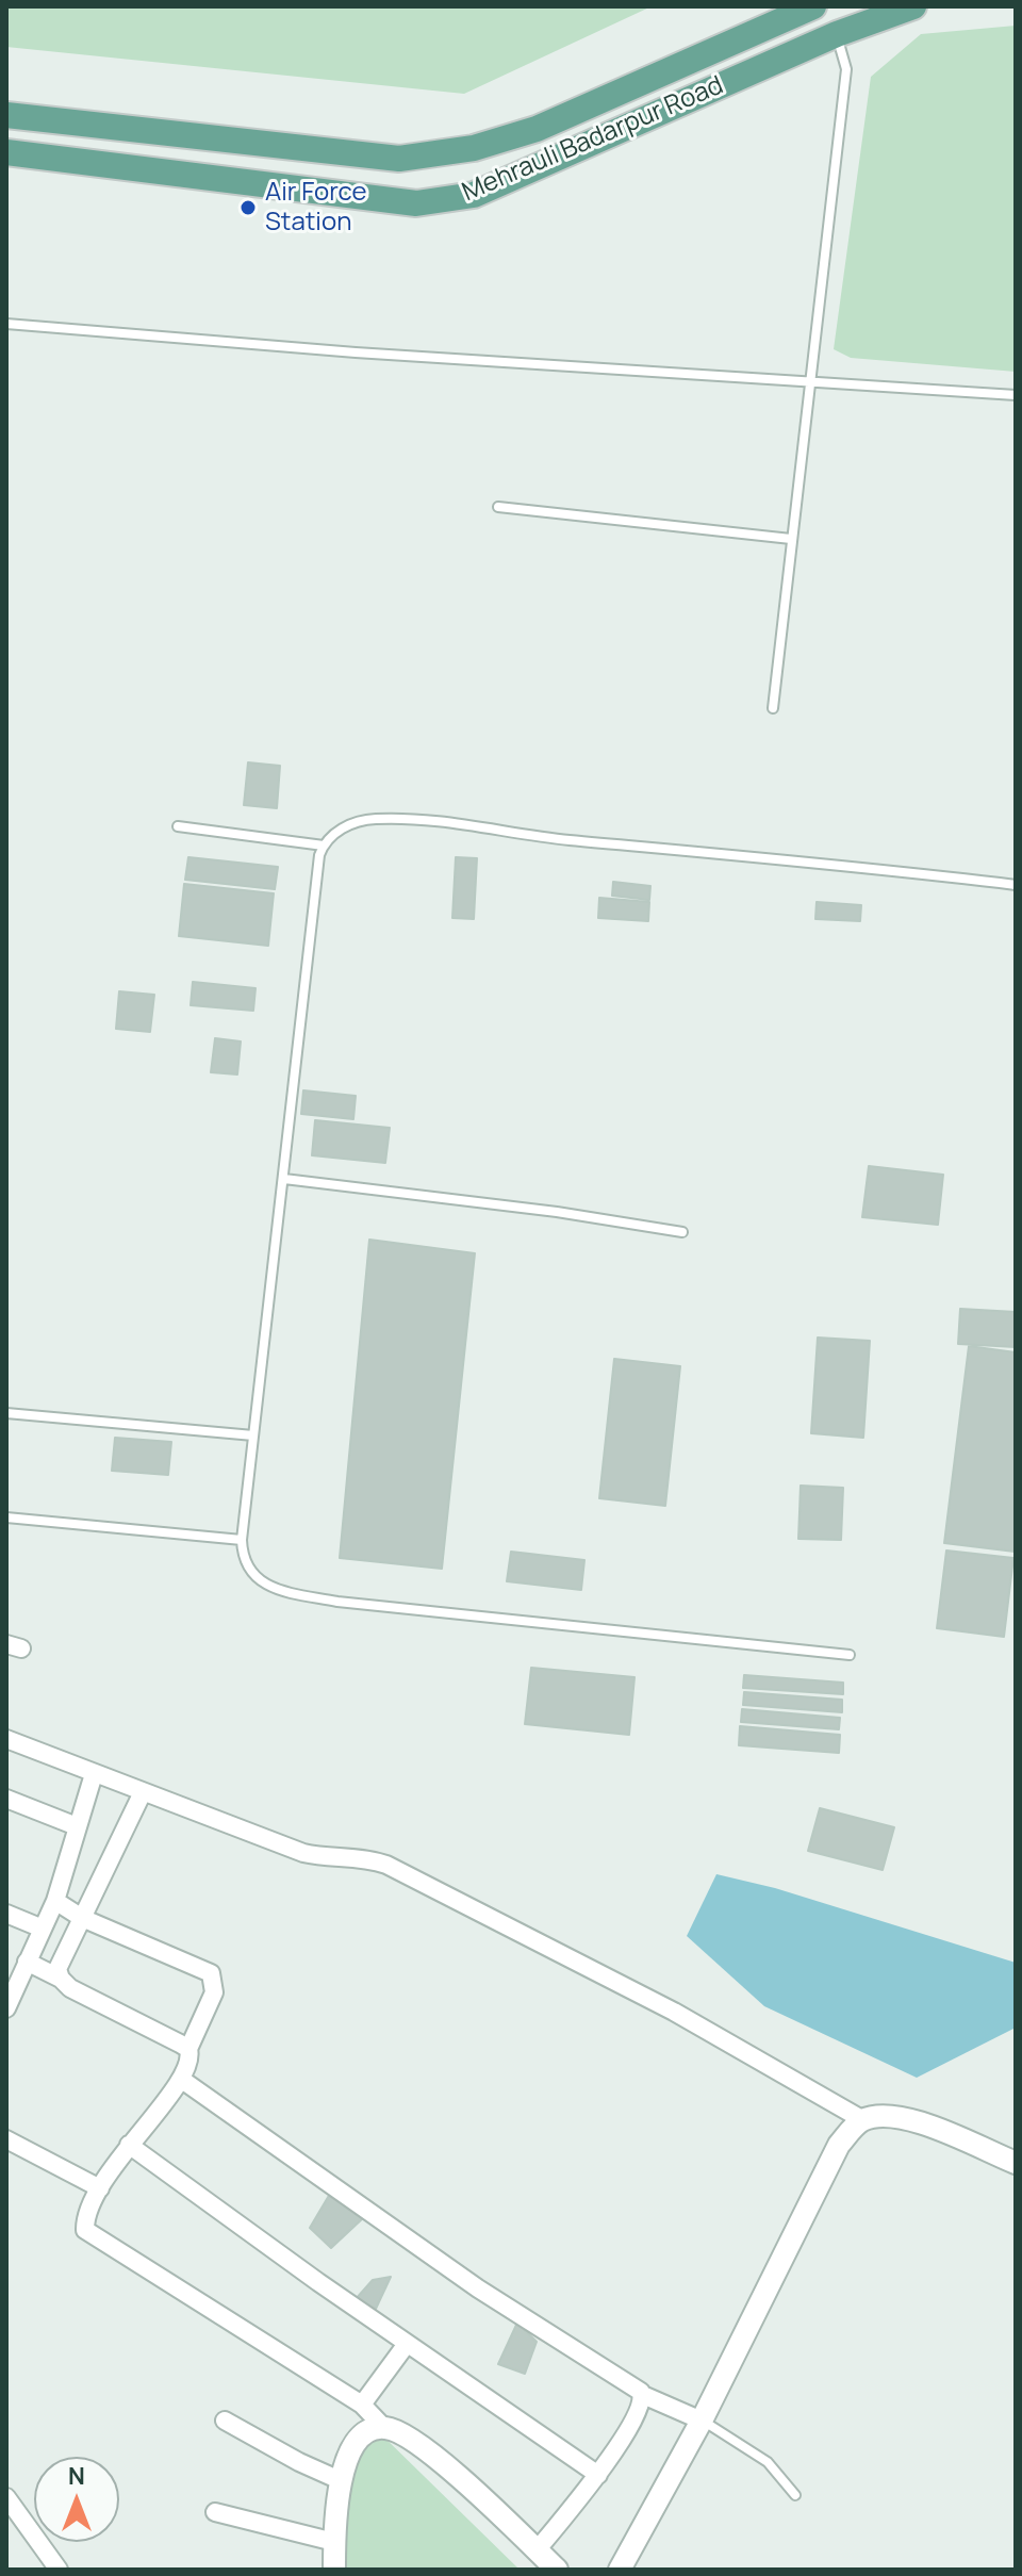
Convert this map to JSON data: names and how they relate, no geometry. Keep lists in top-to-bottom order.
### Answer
{
  "streets": {
    "main road": ["Mehrauli Badarpur Road"]
  },
  "places": ["Air Force Station"],
  "north": "top"
}
